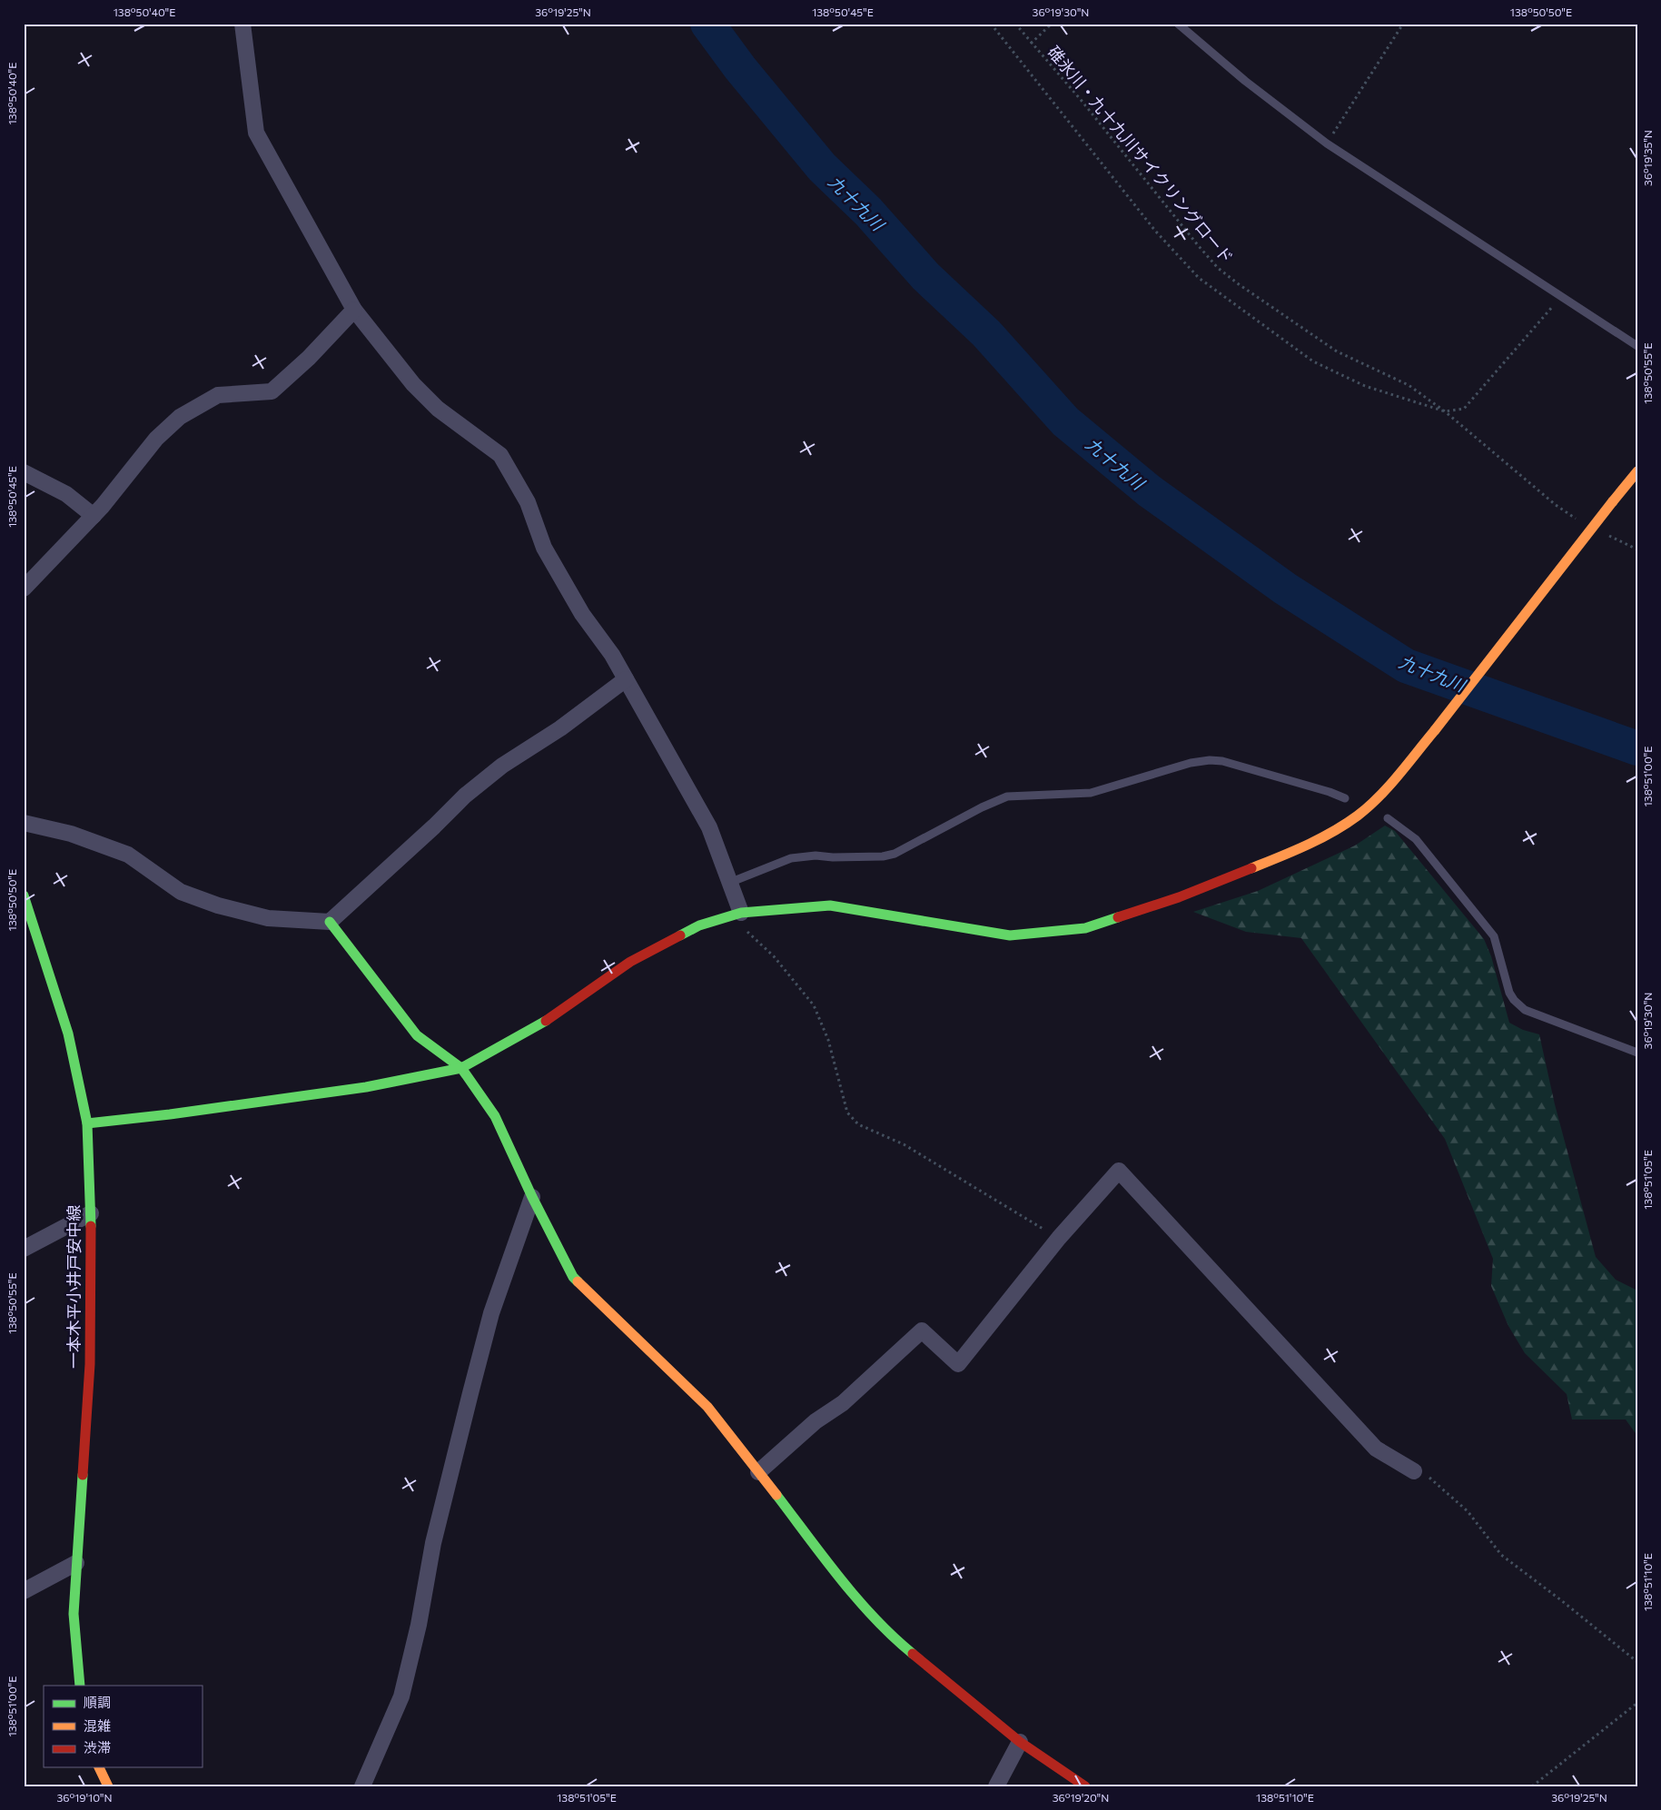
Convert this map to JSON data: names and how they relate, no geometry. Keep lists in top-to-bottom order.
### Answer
{
  "streets": {
    "street": ["一本木平小井戸安中線"],
    "path": ["碓氷川・九十九川サイクリングロード"]
  },
  "water": ["九十九川"],
  "legend": ["順調", "混雑", "渋滞"],
  "coordinates": [
    "138°50'40\"E",
    "36°19'25\"N",
    "138°50'45\"E",
    "36°19'30\"N",
    "138°50'50\"E",
    "36°19'35\"N",
    "138°50'55\"E",
    "138°51'00\"E",
    "138°51'05\"E",
    "138°51'10\"E",
    "36°19'10\"N",
    "36°19'20\"N"
  ]
}
